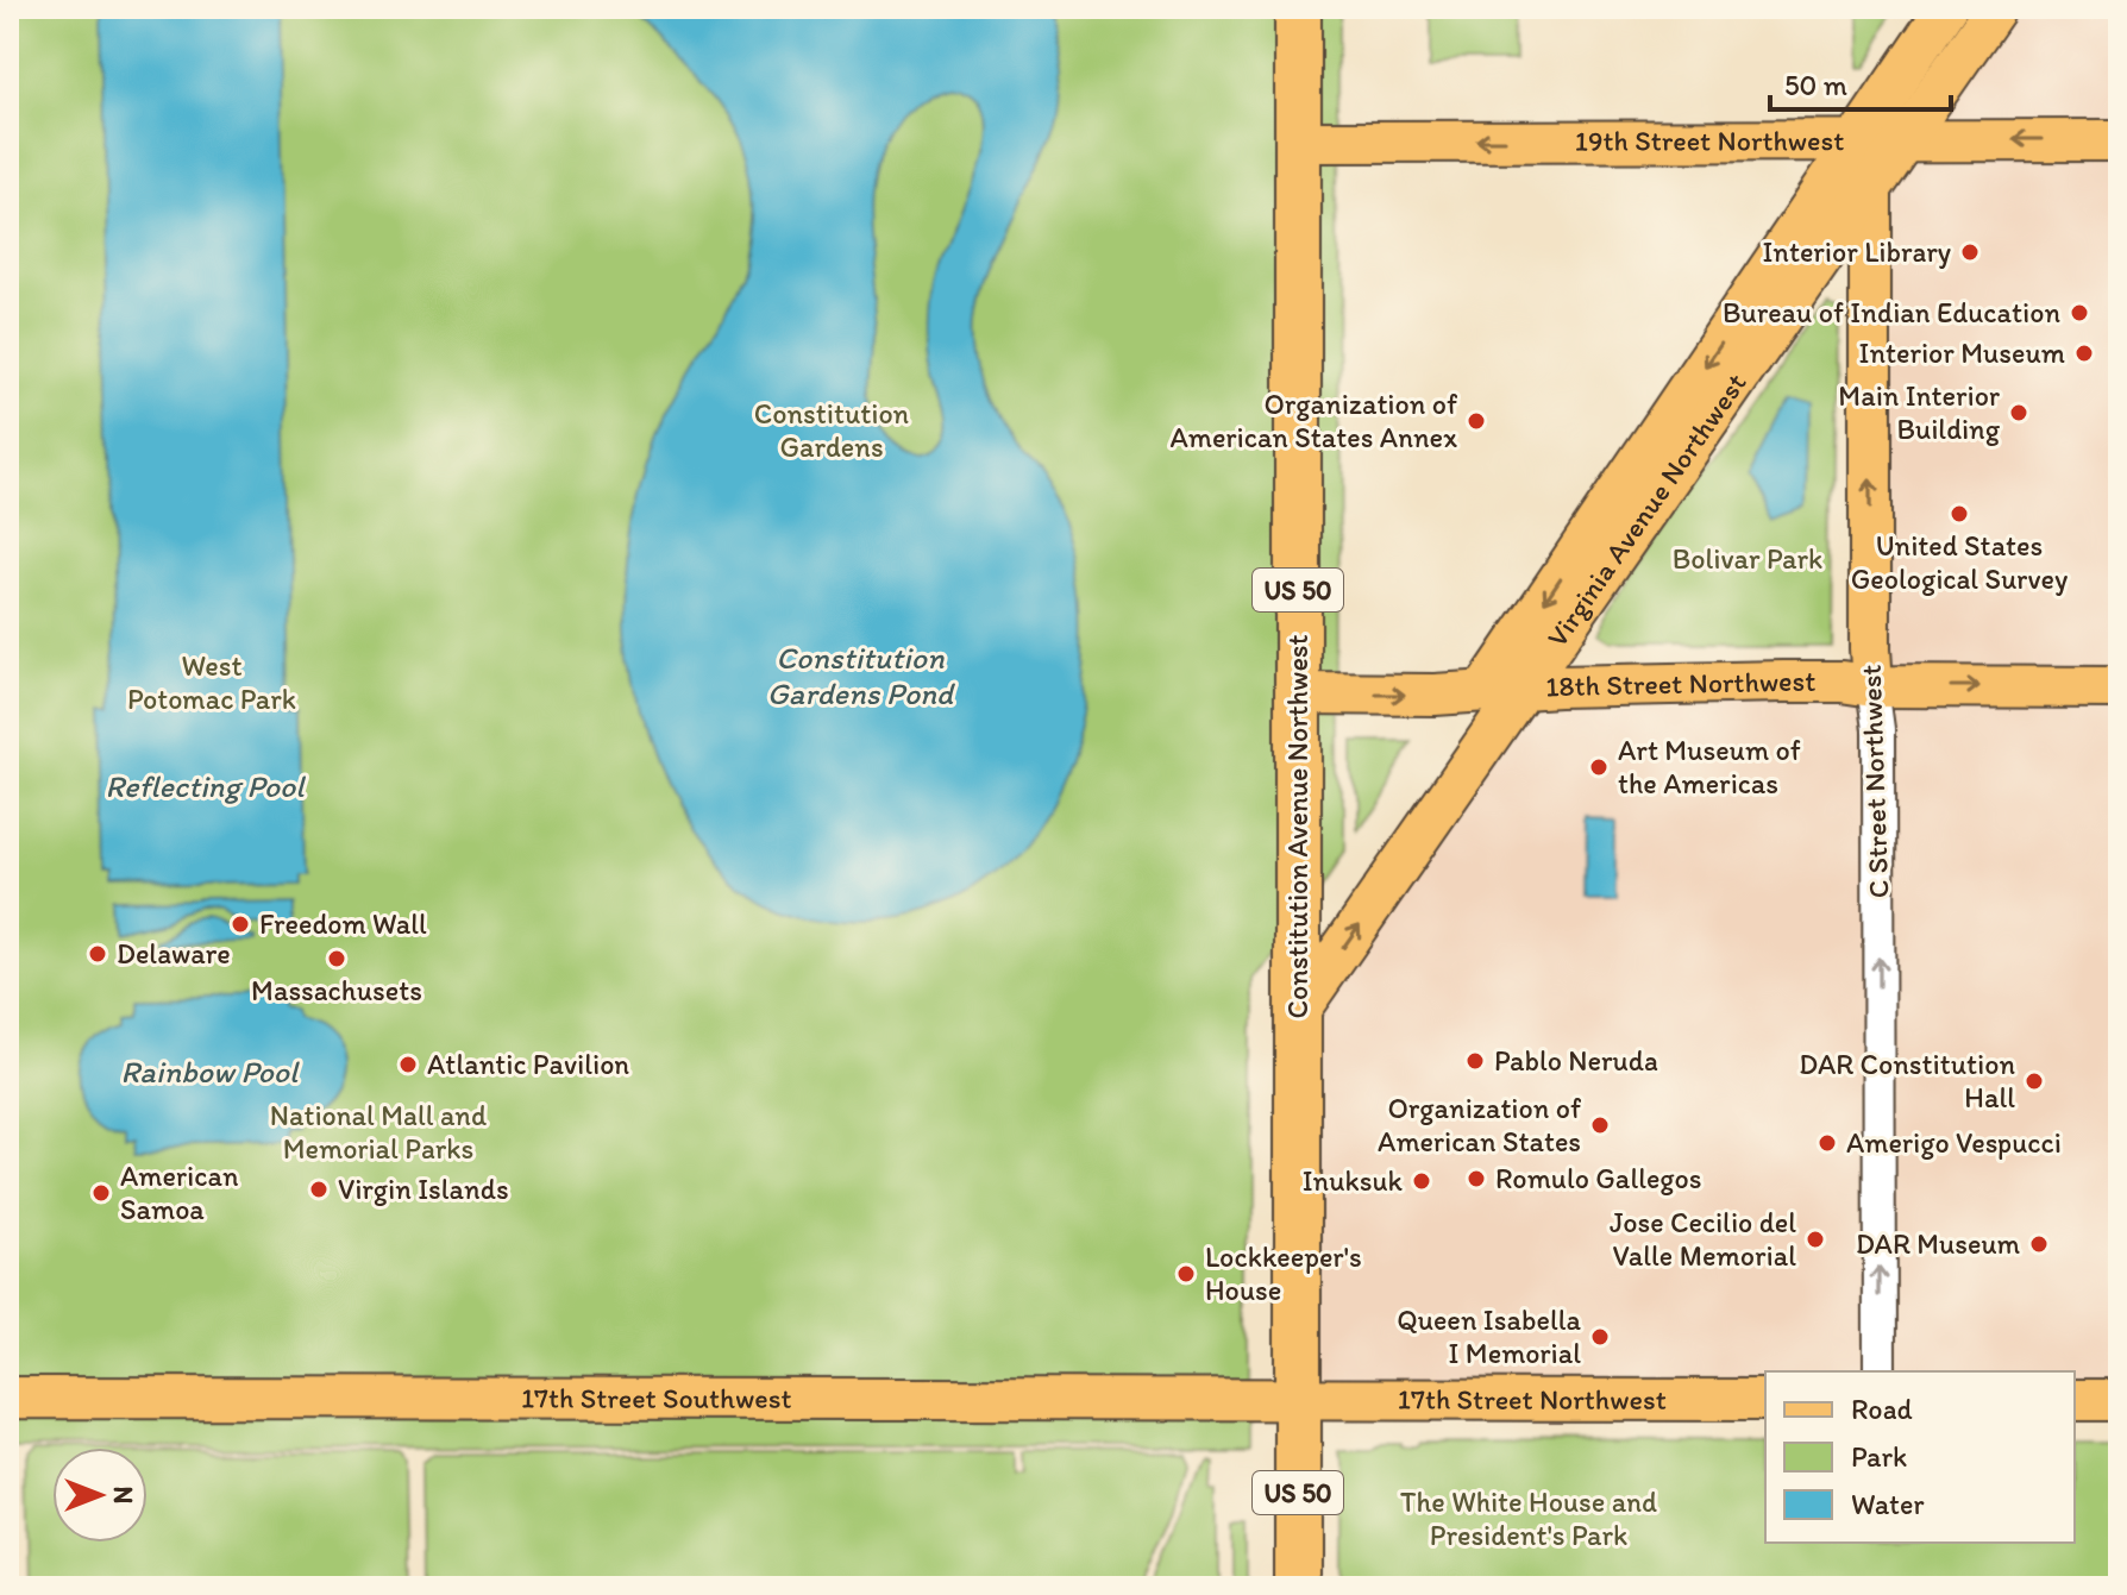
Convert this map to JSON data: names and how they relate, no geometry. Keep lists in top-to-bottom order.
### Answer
{
  "streets": {
    "highway": ["US 50", "Constitution Avenue Northwest"],
    "main road": [
      "19th Street Northwest",
      "Virginia Avenue Northwest",
      "18th Street Northwest",
      "C Street Northwest",
      "17th Street Southwest",
      "17th Street Northwest"
    ]
  },
  "crossings": [
    ["19th Street Northwest", "Virginia Avenue Northwest"],
    ["19th Street Northwest", "Constitution Avenue Northwest"],
    ["Virginia Avenue Northwest", "18th Street Northwest"],
    ["Virginia Avenue Northwest", "C Street Northwest"],
    ["Virginia Avenue Northwest", "Constitution Avenue Northwest"],
    ["18th Street Northwest", "C Street Northwest"],
    ["18th Street Northwest", "Constitution Avenue Northwest"],
    ["Constitution Avenue Northwest", "17th Street Southwest"],
    ["Constitution Avenue Northwest", "17th Street Northwest"],
    ["17th Street Southwest", "17th Street Northwest"]
  ],
  "one_way": ["19th Street Northwest", "18th Street Northwest", "C Street Northwest"],
  "water": ["Constitution Gardens Pond", "Reflecting Pool", "Rainbow Pool"],
  "parks": [
    "Constitution Gardens",
    "Bolivar Park",
    "West Potomac Park",
    "National Mall and Memorial Parks",
    "The White House and President's Park"
  ],
  "places": [
    "Interior Library",
    "Bureau of Indian Education",
    "Interior Museum",
    "Main Interior Building",
    "Organization of American States Annex",
    "United States Geological Survey",
    "Art Museum of the Americas",
    "Freedom Wall",
    "Delaware",
    "Massachusets",
    "Pablo Neruda",
    "Atlantic Pavilion",
    "DAR Constitution Hall",
    "Organization of American States",
    "Amerigo Vespucci",
    "Romulo Gallegos",
    "Inuksuk",
    "Virgin Islands",
    "American Samoa",
    "Jose Cecilio del Valle Memorial",
    "DAR Museum",
    "Lockkeeper's House",
    "Queen Isabella I Memorial"
  ],
  "legend": ["Road", "Park", "Water"],
  "scale_bar": "50 m",
  "north": "right"
}
